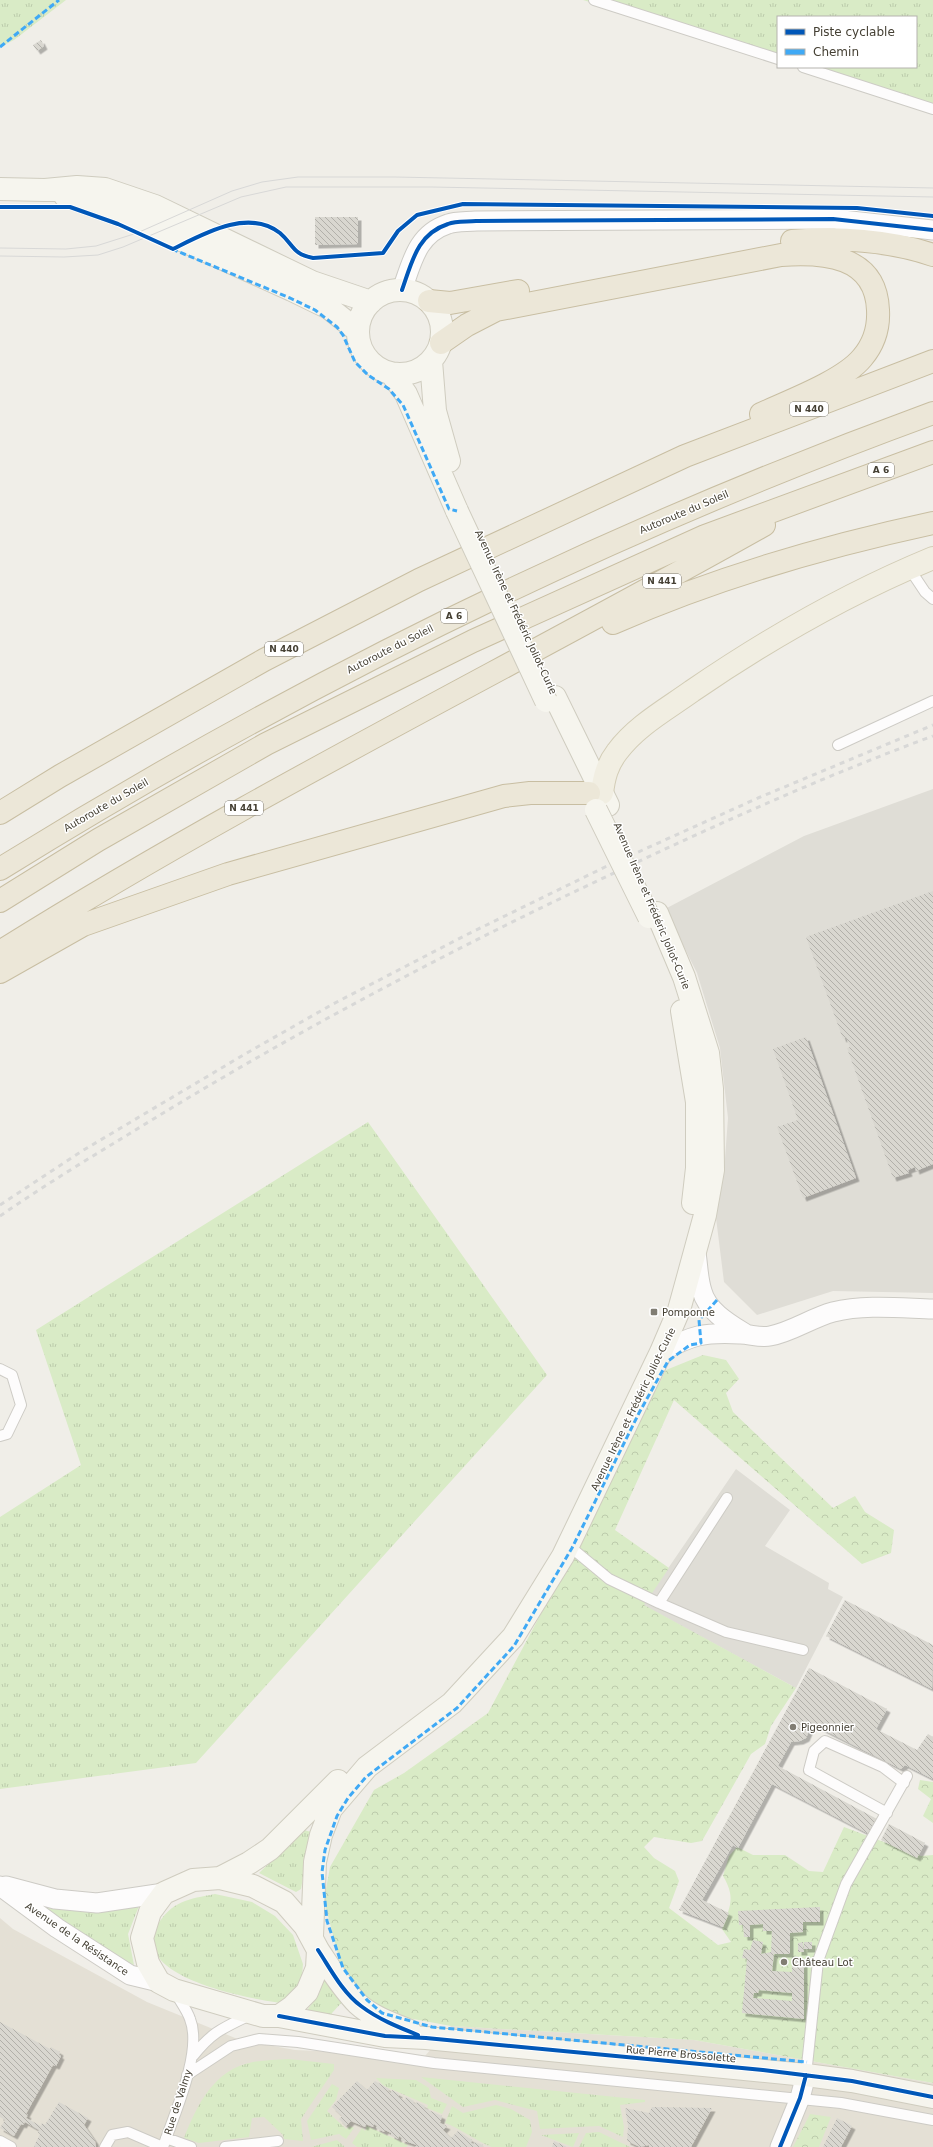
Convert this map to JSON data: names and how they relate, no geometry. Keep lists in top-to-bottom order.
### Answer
{
  "streets": {
    "highway": [
      "N 440",
      "A 6",
      "Autoroute du Soleil",
      "N 441"
    ],
    "main road": ["Avenue Irène et Frédéric Joliot-Curie", "Rue Pierre Brossolette"],
    "street": ["Avenue de la Résistance"],
    "lane": ["Rue de Valmy"]
  },
  "crossings": [
    ["A 6", "N 441"],
    ["Avenue Irène et Frédéric Joliot-Curie", "Rue Pierre Brossolette"],
    ["Avenue de la Résistance", "Rue Pierre Brossolette"]
  ],
  "places": {
    "transit": ["Pomponne"],
    "other": ["Pigeonnier", "Château Lot"]
  },
  "legend": ["Piste cyclable", "Chemin"]
}
